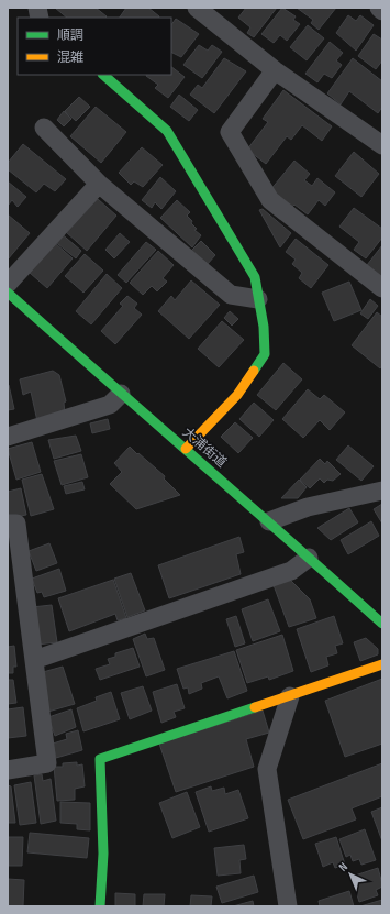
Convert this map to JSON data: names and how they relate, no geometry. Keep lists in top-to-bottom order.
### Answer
{
  "streets": {
    "street": ["大浦街道"]
  },
  "legend": ["順調", "混雑"],
  "north": "top left"
}
